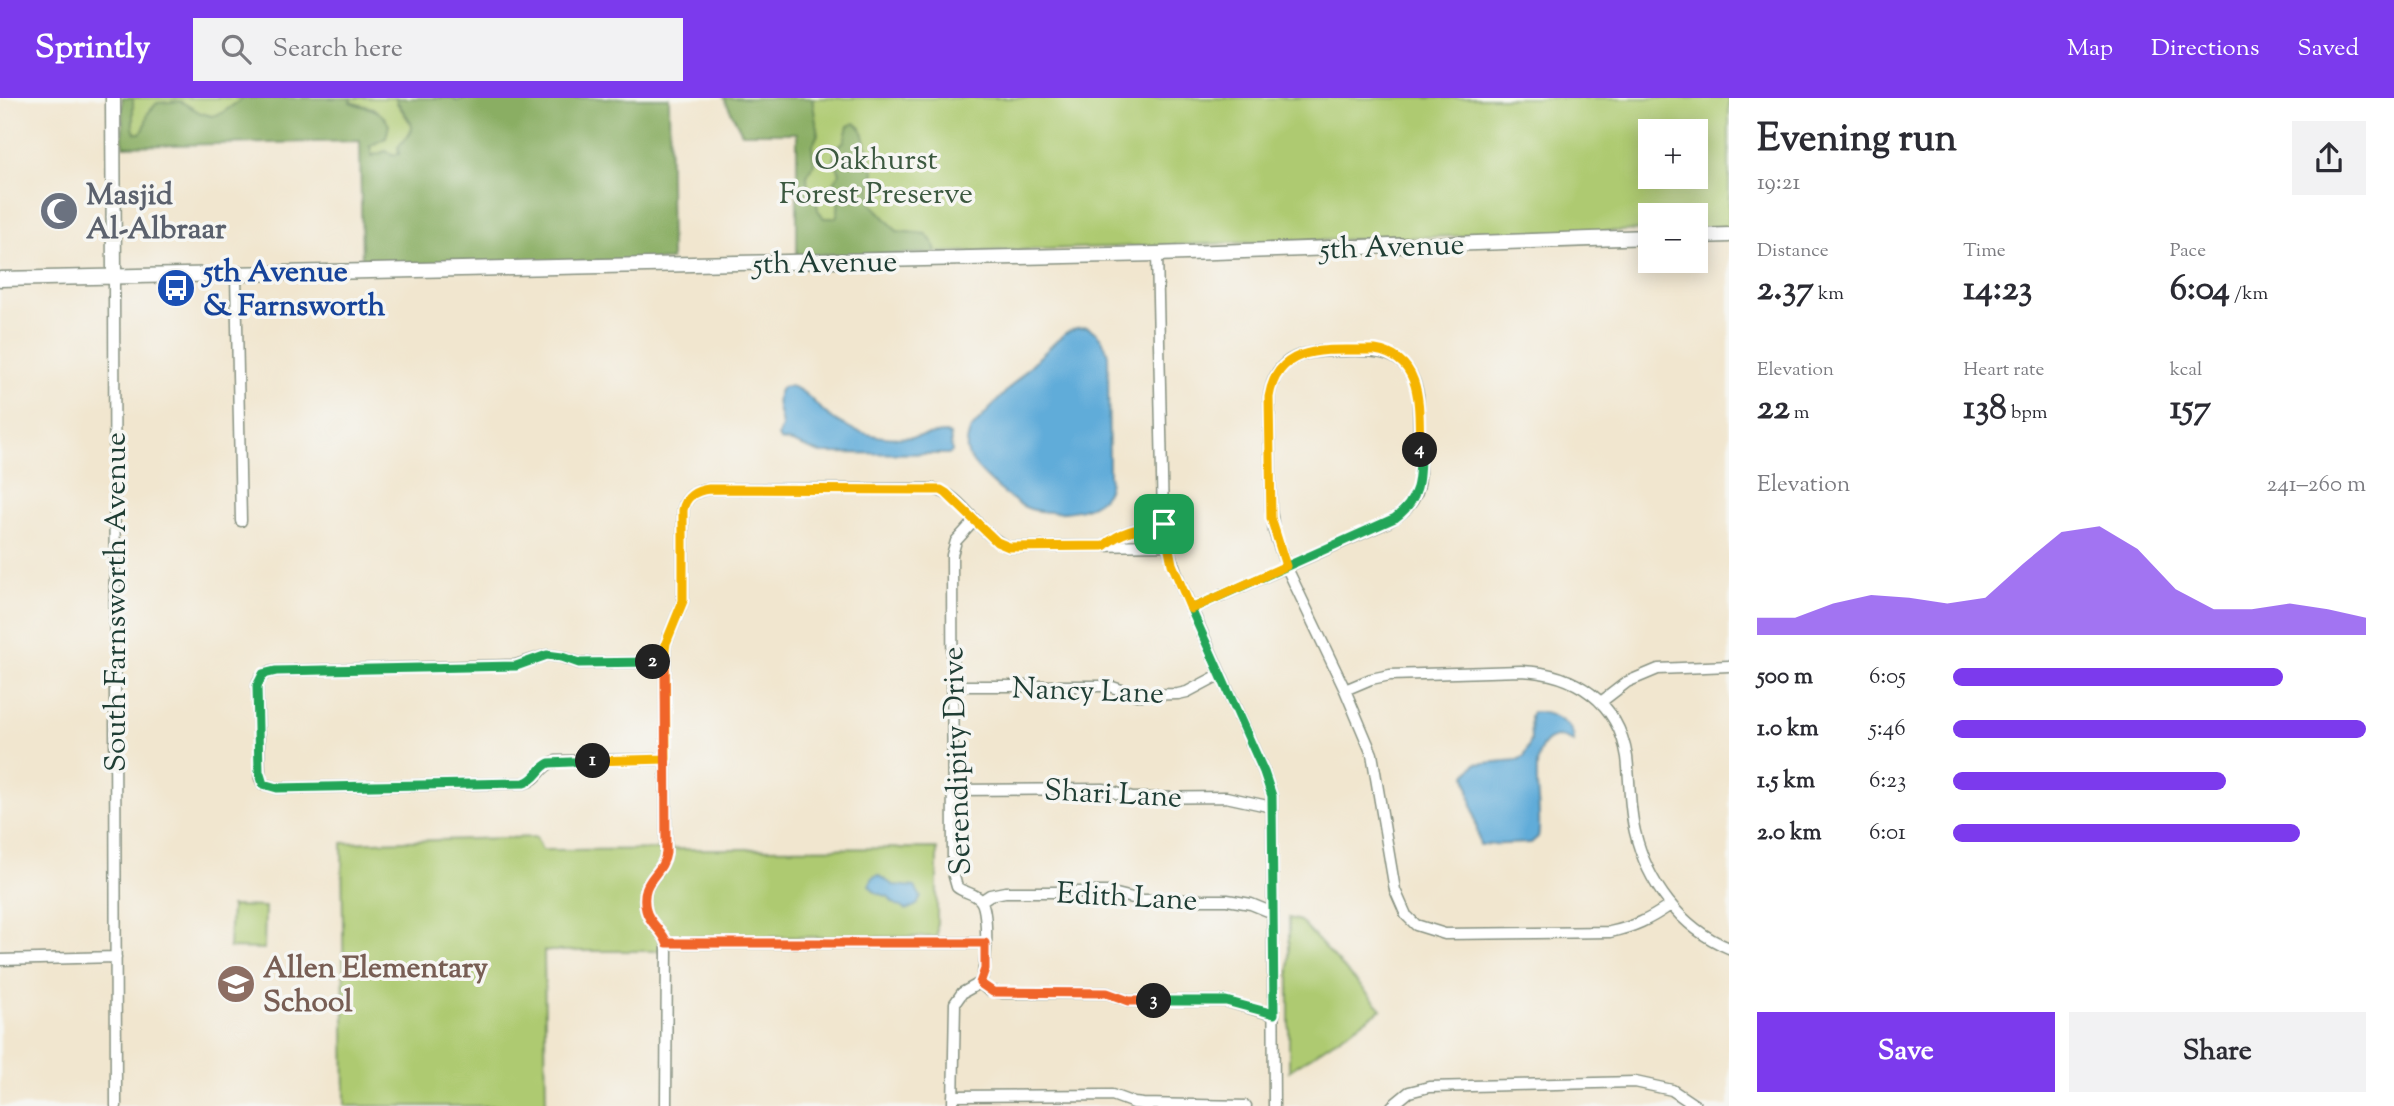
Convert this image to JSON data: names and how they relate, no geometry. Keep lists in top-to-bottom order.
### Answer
{
  "streets": {
    "street": [
      "5th Avenue",
      "South Farnsworth Avenue",
      "Nancy Lane",
      "Serendipity Drive",
      "Shari Lane",
      "Edith Lane"
    ]
  },
  "crossings": [
    ["5th Avenue", "South Farnsworth Avenue"],
    ["Nancy Lane", "Serendipity Drive"],
    ["Serendipity Drive", "Shari Lane"],
    ["Serendipity Drive", "Edith Lane"]
  ],
  "parks": ["Oakhurst Forest Preserve"],
  "places": {
    "mosque": ["Masjid Al-Albraar"],
    "bus stop": ["5th Avenue & Farnsworth"],
    "school or university": ["Allen Elementary School"]
  },
  "page": {
    "header": "Sprintly",
    "search": "Search here",
    "nav": ["Map", "Directions", "Saved"],
    "heading": ["Evening run", "19:21"],
    "map_buttons": ["+", "−"],
    "stats": [
      ["Distance", "2.37 km"],
      ["Time", "14:23"],
      ["Pace", "6:04 /km"],
      ["Elevation", "22 m"],
      ["Heart rate", "138 bpm"],
      ["kcal", "157"]
    ],
    "pins": [
      "4",
      "2",
      "1",
      "3"
    ],
    "chart": ["Elevation", "241–260 m"],
    "list": [
      {
        "name": "500 m",
        "note": "6:05"
      },
      {
        "name": "1.0 km",
        "note": "5:46"
      },
      {
        "name": "1.5 km",
        "note": "6:23"
      },
      {
        "name": "2.0 km",
        "note": "6:01"
      }
    ],
    "buttons": ["Save", "Share"]
  }
}
